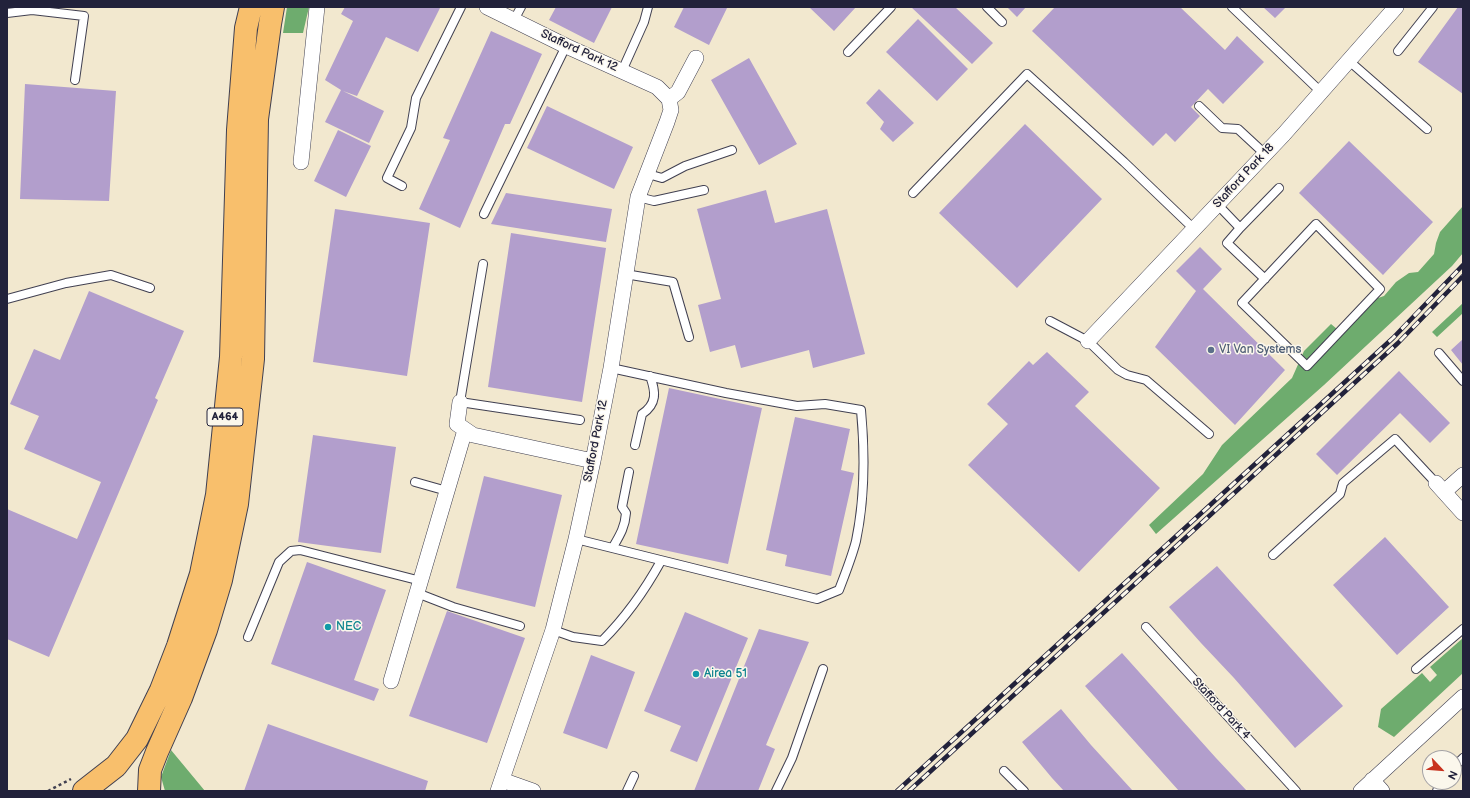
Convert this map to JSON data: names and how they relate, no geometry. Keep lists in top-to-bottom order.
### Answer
{
  "streets": {
    "highway": ["A464"],
    "street": ["Stafford Park 12", "Stafford Park 18"],
    "lane": ["Stafford Park 4"]
  },
  "places": ["VI Van Systems", "NEC", "Airea 51"],
  "north": "bottom right"
}
